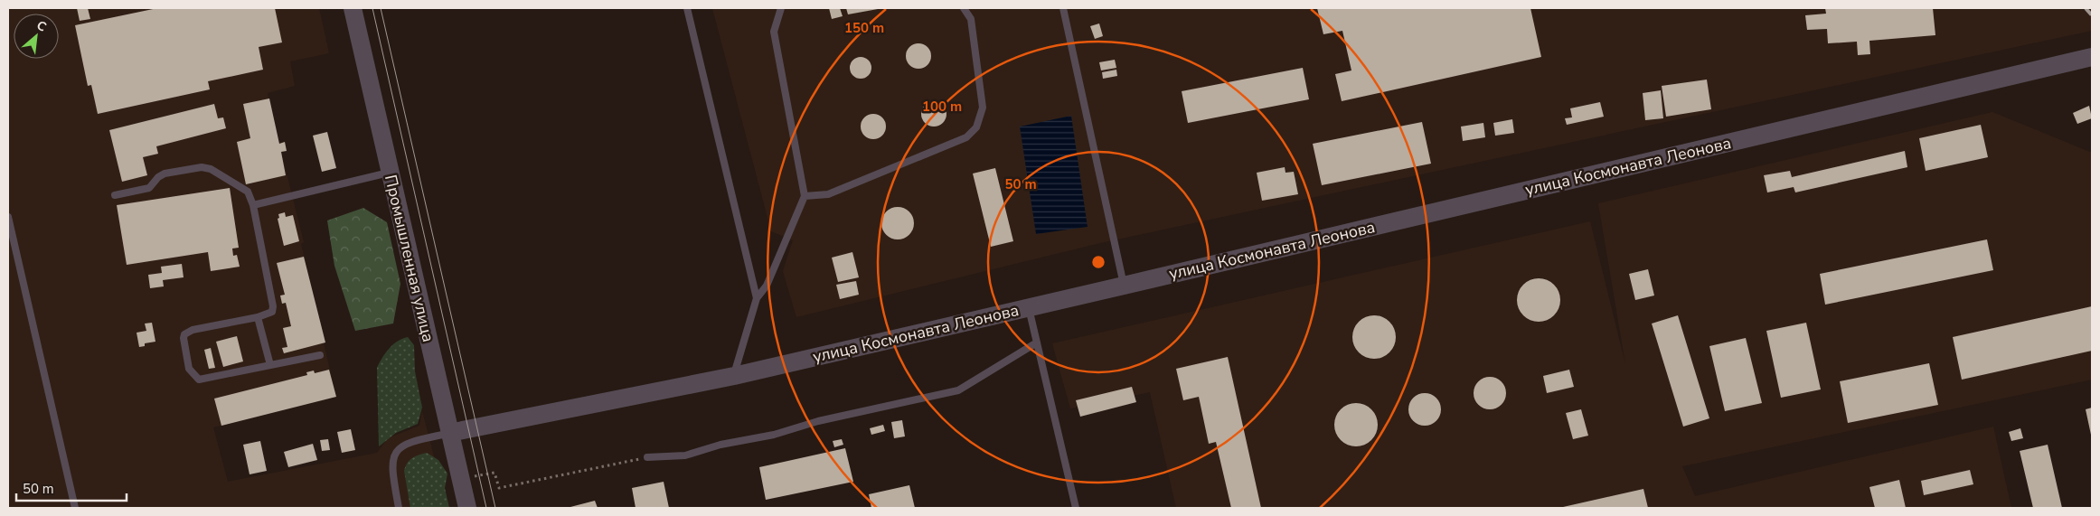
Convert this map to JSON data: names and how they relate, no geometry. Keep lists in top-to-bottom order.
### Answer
{
  "streets": {
    "street": ["улица Космонавта Леонова", "Промышленная улица"]
  },
  "crossings": [
    ["улица Космонавта Леонова", "Промышленная улица"]
  ],
  "scale_bar": "50 m",
  "north": "top right",
  "rings": ["150 m", "100 m", "50 m"]
}
